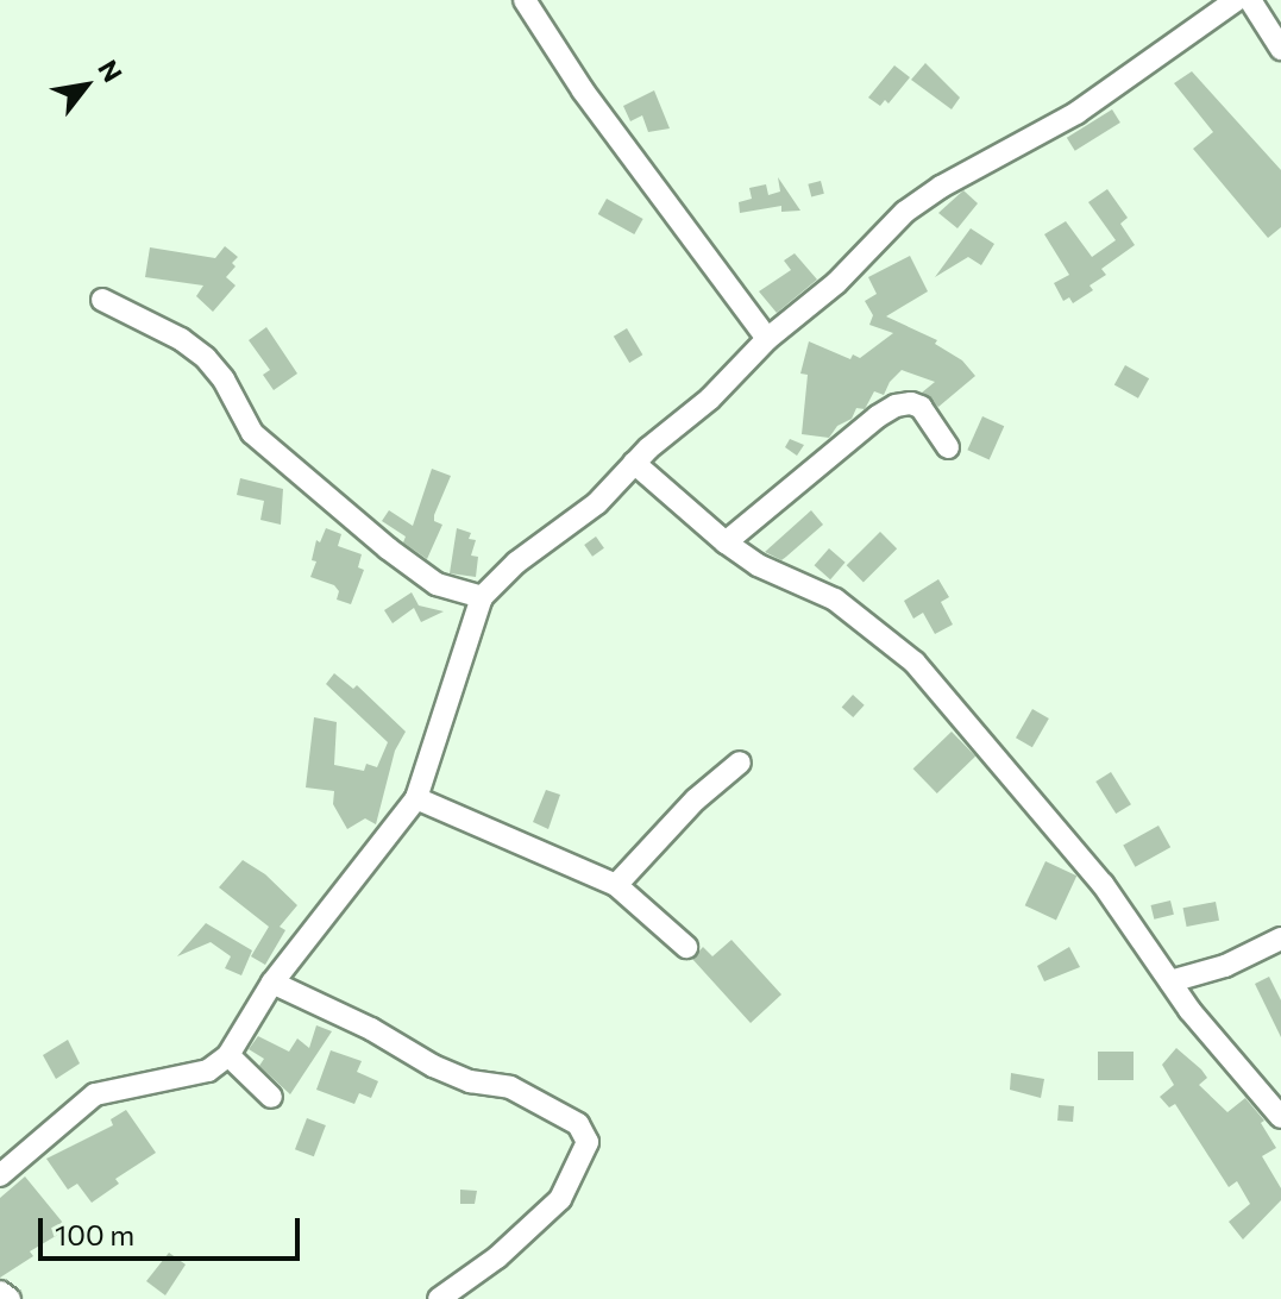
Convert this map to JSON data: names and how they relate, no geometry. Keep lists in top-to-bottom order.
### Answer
{
  "scale_bar": "100 m",
  "north": "top right"
}
